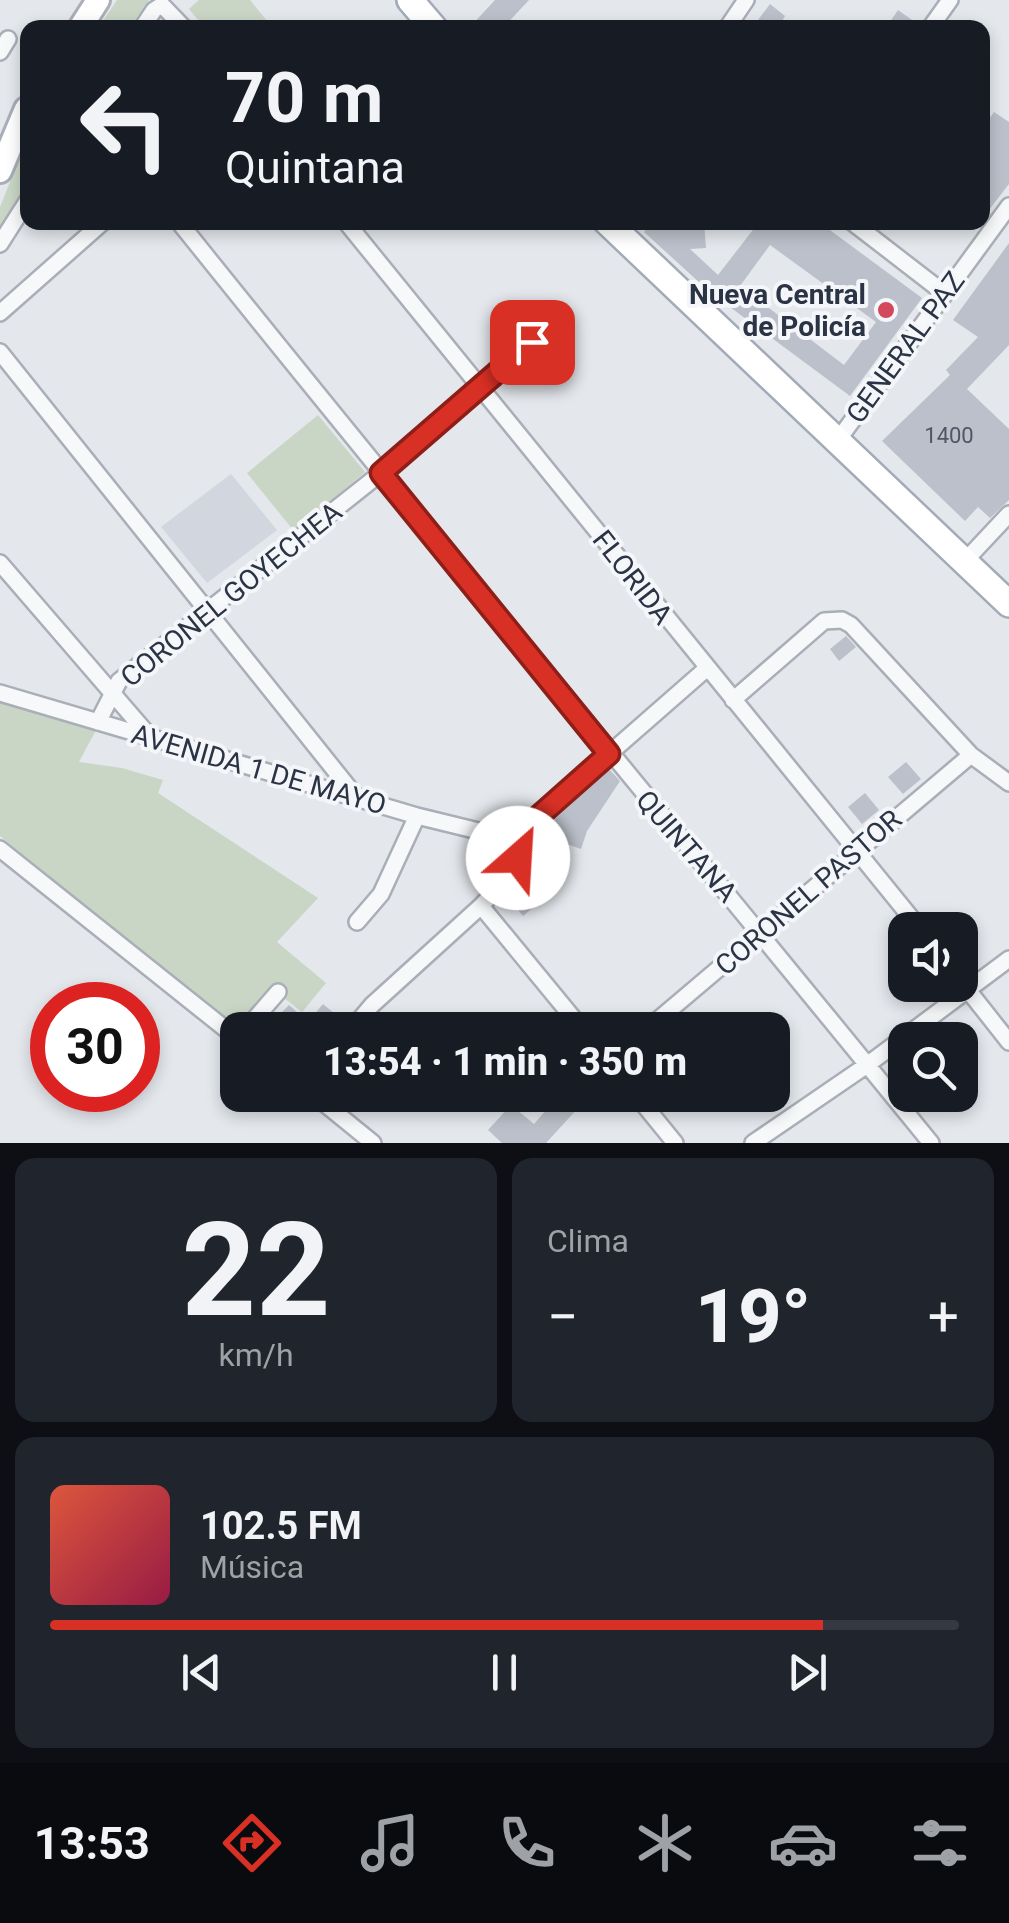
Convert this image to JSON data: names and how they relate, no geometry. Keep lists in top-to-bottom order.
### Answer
{
  "streets": {
    "street": [
      "GENERAL PAZ",
      "FLORIDA",
      "CORONEL GOYECHEA",
      "AVENIDA 1 DE MAYO",
      "QUINTANA",
      "CORONEL PASTOR"
    ]
  },
  "crossings": [
    ["FLORIDA", "CORONEL GOYECHEA"],
    ["FLORIDA", "CORONEL PASTOR"],
    ["CORONEL GOYECHEA", "AVENIDA 1 DE MAYO"],
    ["CORONEL GOYECHEA", "QUINTANA"],
    ["QUINTANA", "CORONEL PASTOR"]
  ],
  "places": ["Nueva Central de Policía"],
  "house_numbers": ["1400"],
  "page": {
    "turn": ["70 m", "Quintana"],
    "limit": "30",
    "trip": "13:54 · 1 min · 350 m",
    "tile": [
      ["22", "km/h"],
      "Clima"
    ],
    "heat": ["−", "19°", "+"],
    "song": ["102.5 FM", "Música"],
    "tabs": "13:53"
  }
}
